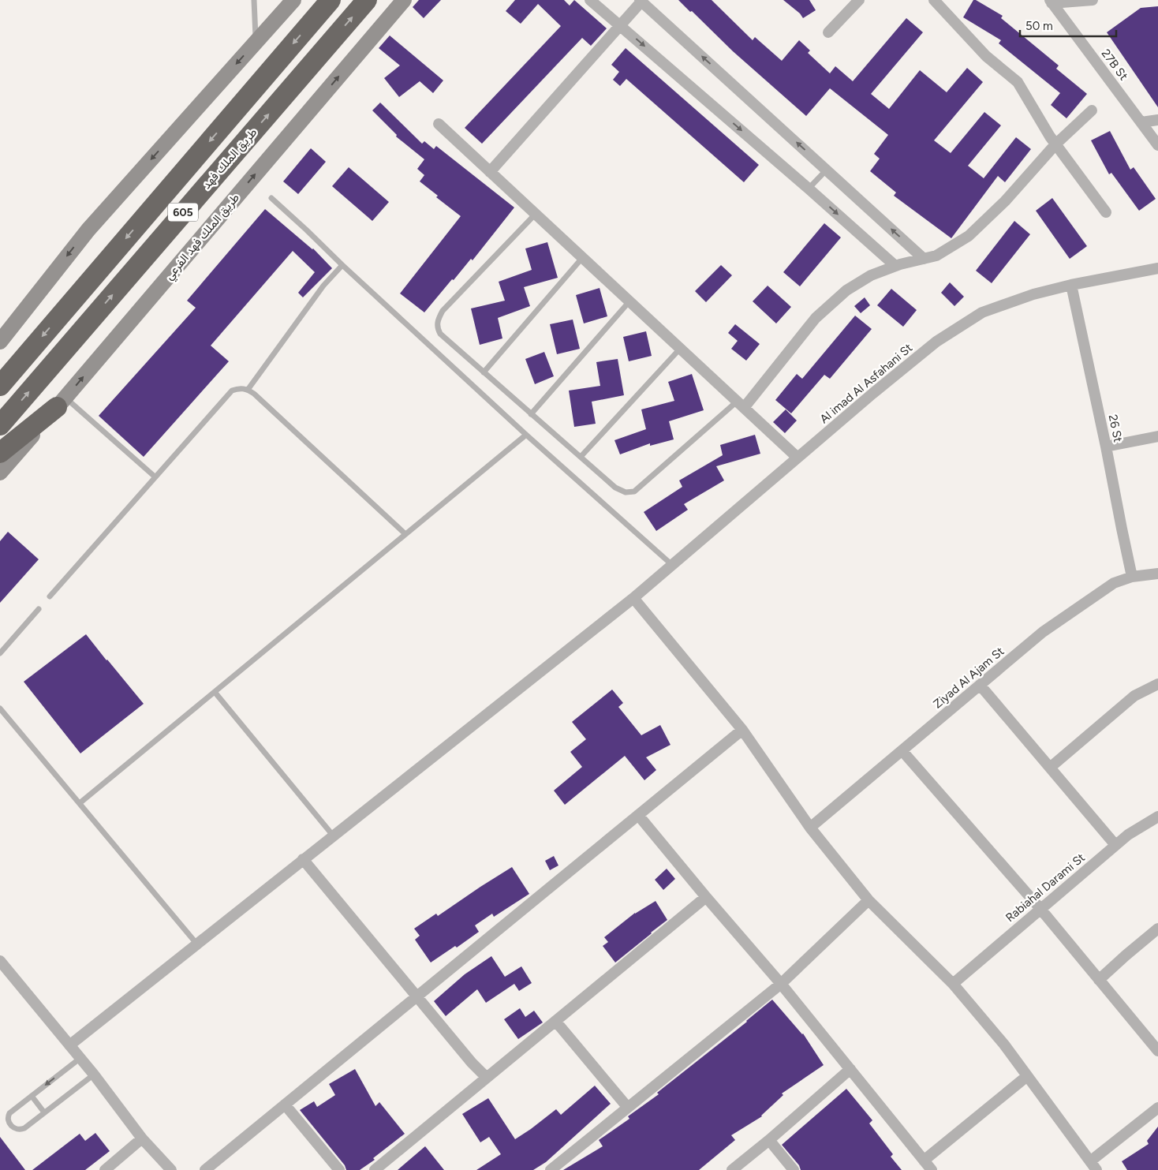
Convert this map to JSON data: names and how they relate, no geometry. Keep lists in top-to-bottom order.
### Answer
{
  "streets": {
    "highway": ["طريق الملك فهد", "605"],
    "main road": ["طريق الملك فهد الفرعي"],
    "street": [
      "27B St",
      "Al imad Al Asfahani St",
      "26 St",
      "Ziyad Al Ajam St",
      "Rabiahal Darami St"
    ]
  },
  "crossings": [
    ["Al imad Al Asfahani St", "26 St"],
    ["26 St", "Ziyad Al Ajam St"]
  ],
  "scale_bar": "50 m"
}
